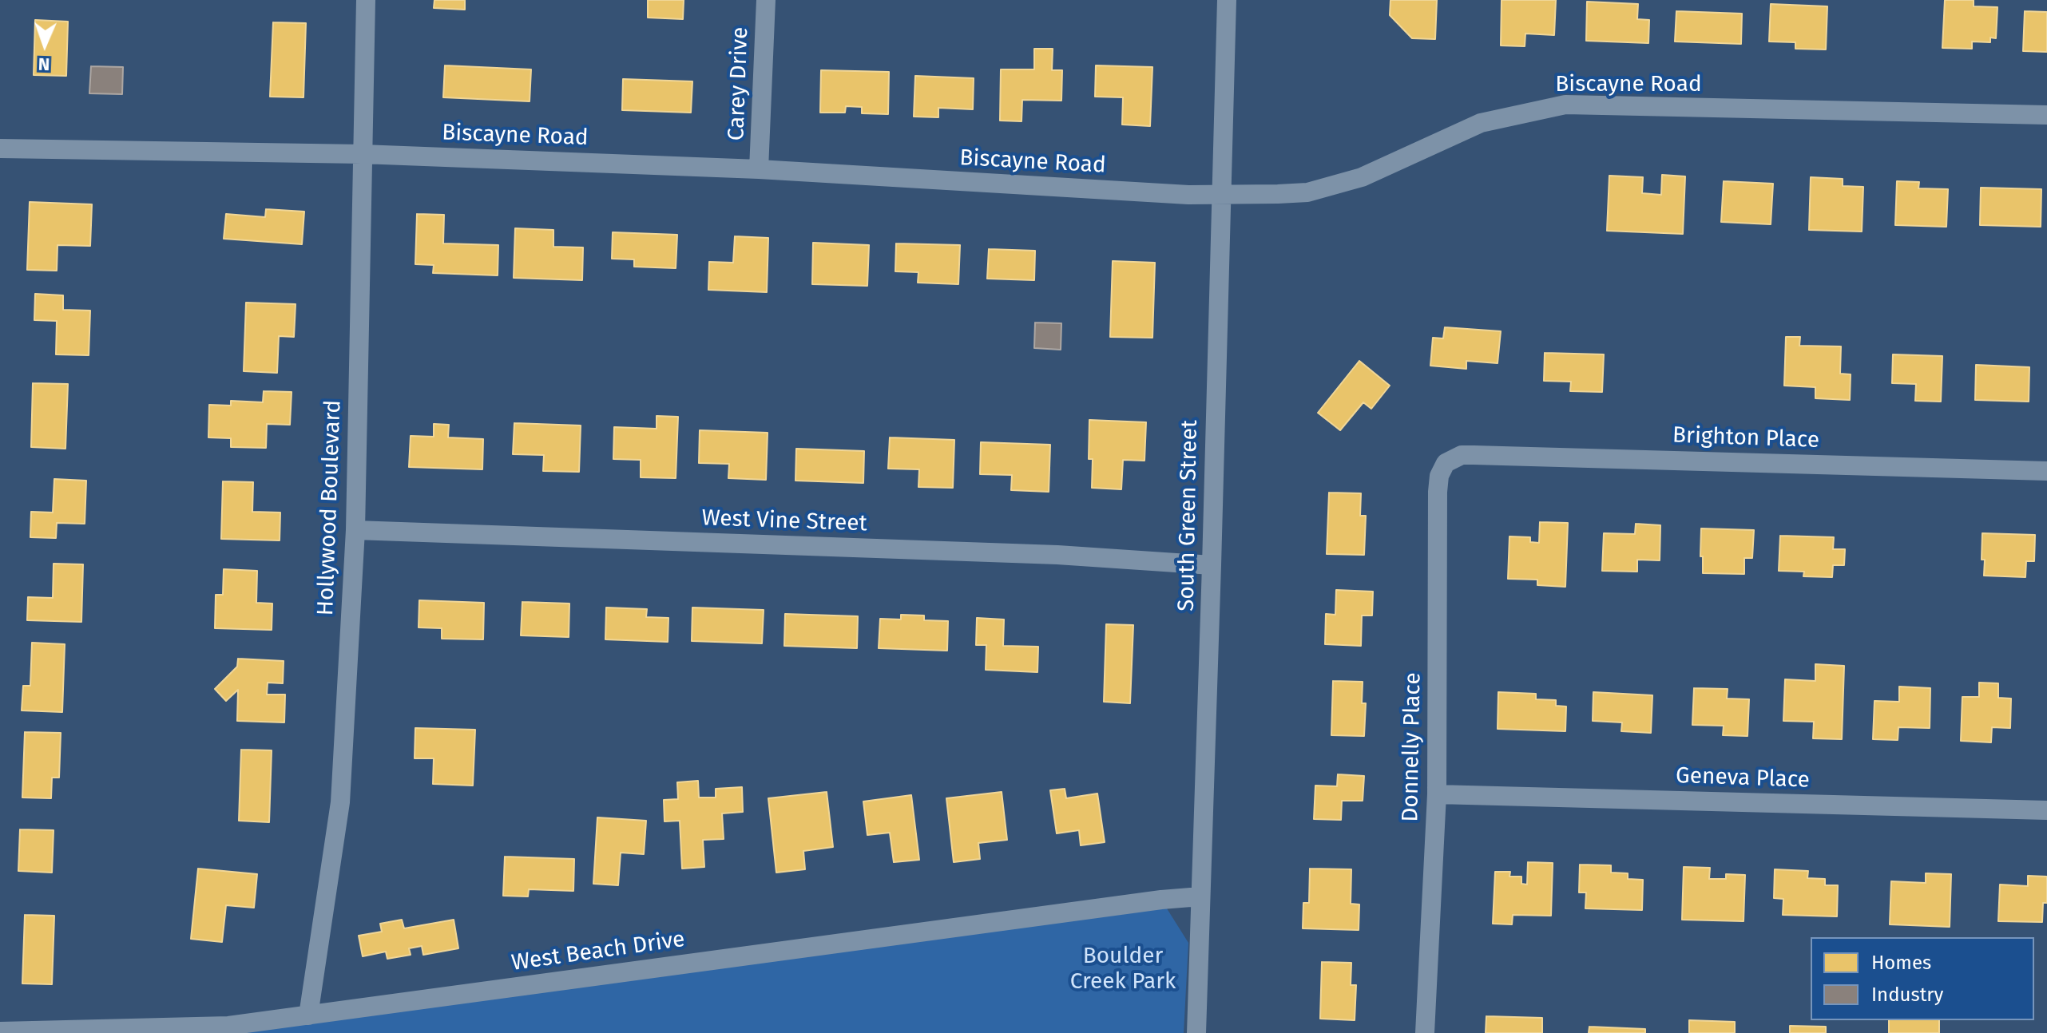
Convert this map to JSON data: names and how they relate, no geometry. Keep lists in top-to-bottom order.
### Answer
{
  "streets": {
    "street": [
      "Carey Drive",
      "Biscayne Road",
      "Brighton Place",
      "Hollywood Boulevard",
      "South Green Street",
      "West Vine Street",
      "Donnelly Place",
      "Geneva Place",
      "West Beach Drive"
    ]
  },
  "crossings": [
    ["Carey Drive", "Biscayne Road"],
    ["Biscayne Road", "Hollywood Boulevard"],
    ["Biscayne Road", "South Green Street"],
    ["Brighton Place", "Donnelly Place"],
    ["Hollywood Boulevard", "West Vine Street"],
    ["Hollywood Boulevard", "West Beach Drive"],
    ["South Green Street", "West Vine Street"],
    ["South Green Street", "West Beach Drive"],
    ["Donnelly Place", "Geneva Place"]
  ],
  "parks": ["Boulder Creek Park"],
  "legend": ["Homes", "Industry"],
  "north": "bottom"
}
